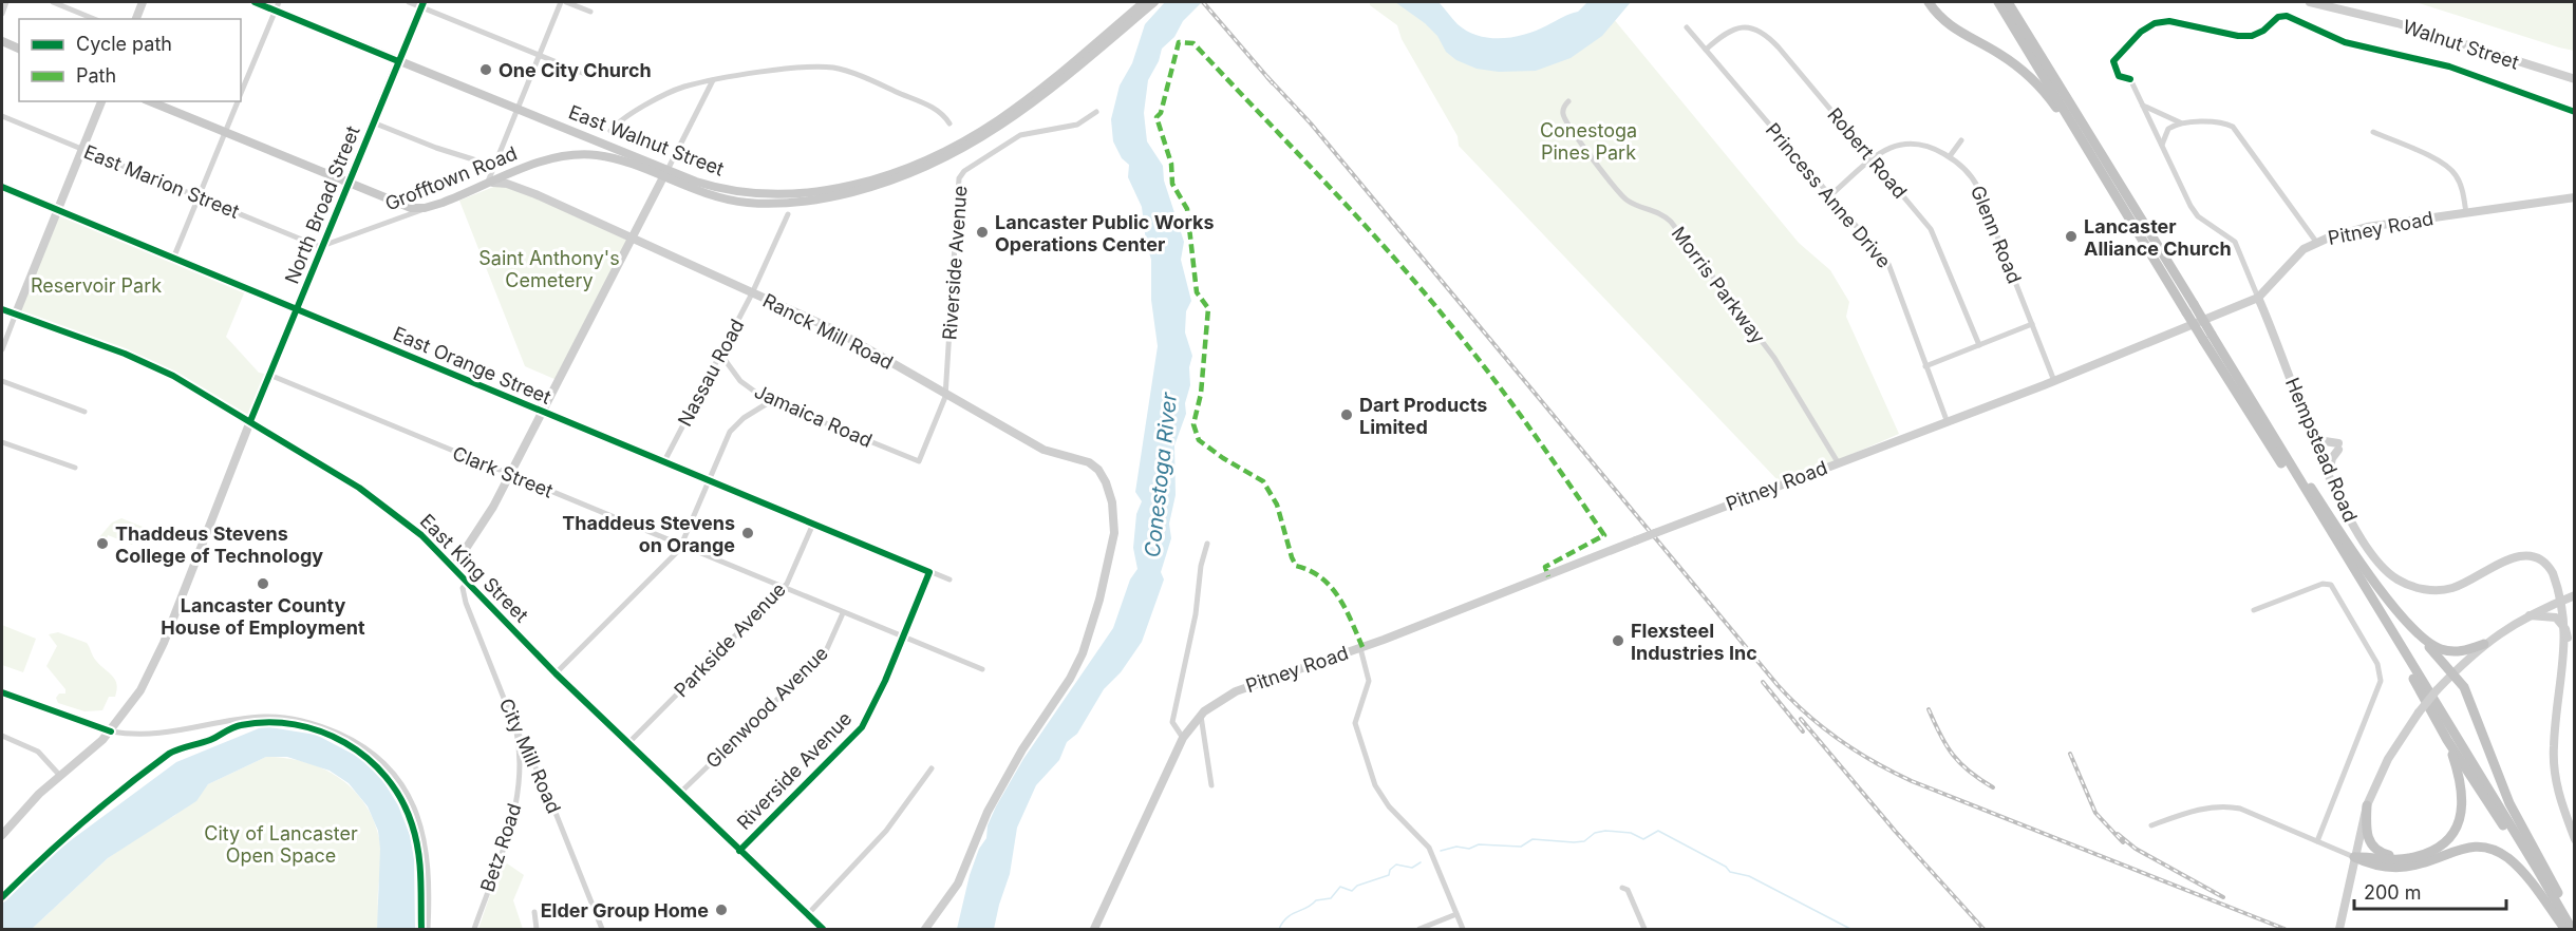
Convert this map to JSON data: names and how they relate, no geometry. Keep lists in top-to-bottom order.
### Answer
{
  "streets": {
    "main road": [
      "Walnut Street",
      "East Walnut Street",
      "Grofftown Road",
      "North Broad Street",
      "Pitney Road",
      "Ranck Mill Road",
      "East Orange Street",
      "Hempstead Road",
      "East King Street"
    ],
    "street": [
      "Robert Road",
      "East Marion Street",
      "Princess Anne Drive",
      "Glenn Road",
      "Riverside Avenue",
      "Morris Parkway",
      "Nassau Road",
      "Jamaica Road",
      "Clark Street",
      "Parkside Avenue",
      "Glenwood Avenue",
      "City Mill Road",
      "Betz Road"
    ]
  },
  "crossings": [
    ["East Walnut Street", "Grofftown Road"],
    ["East Walnut Street", "North Broad Street"],
    ["Robert Road", "Princess Anne Drive"],
    ["Robert Road", "Glenn Road"],
    ["Grofftown Road", "East Marion Street"],
    ["Grofftown Road", "North Broad Street"],
    ["Grofftown Road", "Ranck Mill Road"],
    ["East Marion Street", "North Broad Street"],
    ["Princess Anne Drive", "Pitney Road"],
    ["Princess Anne Drive", "Glenn Road"],
    ["North Broad Street", "East Orange Street"],
    ["North Broad Street", "Clark Street"],
    ["North Broad Street", "East King Street"],
    ["Pitney Road", "Glenn Road"],
    ["Pitney Road", "Morris Parkway"],
    ["Pitney Road", "Hempstead Road"],
    ["Riverside Avenue", "Ranck Mill Road"],
    ["Riverside Avenue", "East Orange Street"],
    ["Riverside Avenue", "Jamaica Road"],
    ["Riverside Avenue", "Clark Street"],
    ["Riverside Avenue", "East King Street"],
    ["Ranck Mill Road", "Nassau Road"],
    ["East Orange Street", "Nassau Road"],
    ["East Orange Street", "Parkside Avenue"],
    ["Nassau Road", "Jamaica Road"],
    ["Clark Street", "Parkside Avenue"],
    ["Clark Street", "Glenwood Avenue"],
    ["East King Street", "Parkside Avenue"],
    ["East King Street", "Glenwood Avenue"],
    ["East King Street", "City Mill Road"],
    ["City Mill Road", "Betz Road"]
  ],
  "water": ["Conestoga River"],
  "parks": [
    "Conestoga Pines Park",
    "Saint Anthony's Cemetery",
    "Reservoir Park",
    "City of Lancaster Open Space"
  ],
  "places": [
    "One City Church",
    "Lancaster Public Works Operations Center",
    "Lancaster Alliance Church",
    "Dart Products Limited",
    "Thaddeus Stevens on Orange",
    "Thaddeus Stevens College of Technology",
    "Lancaster County House of Employment",
    "Flexsteel Industries Inc",
    "Elder Group Home"
  ],
  "legend": ["Cycle path", "Path"],
  "scale_bar": "200 m"
}
